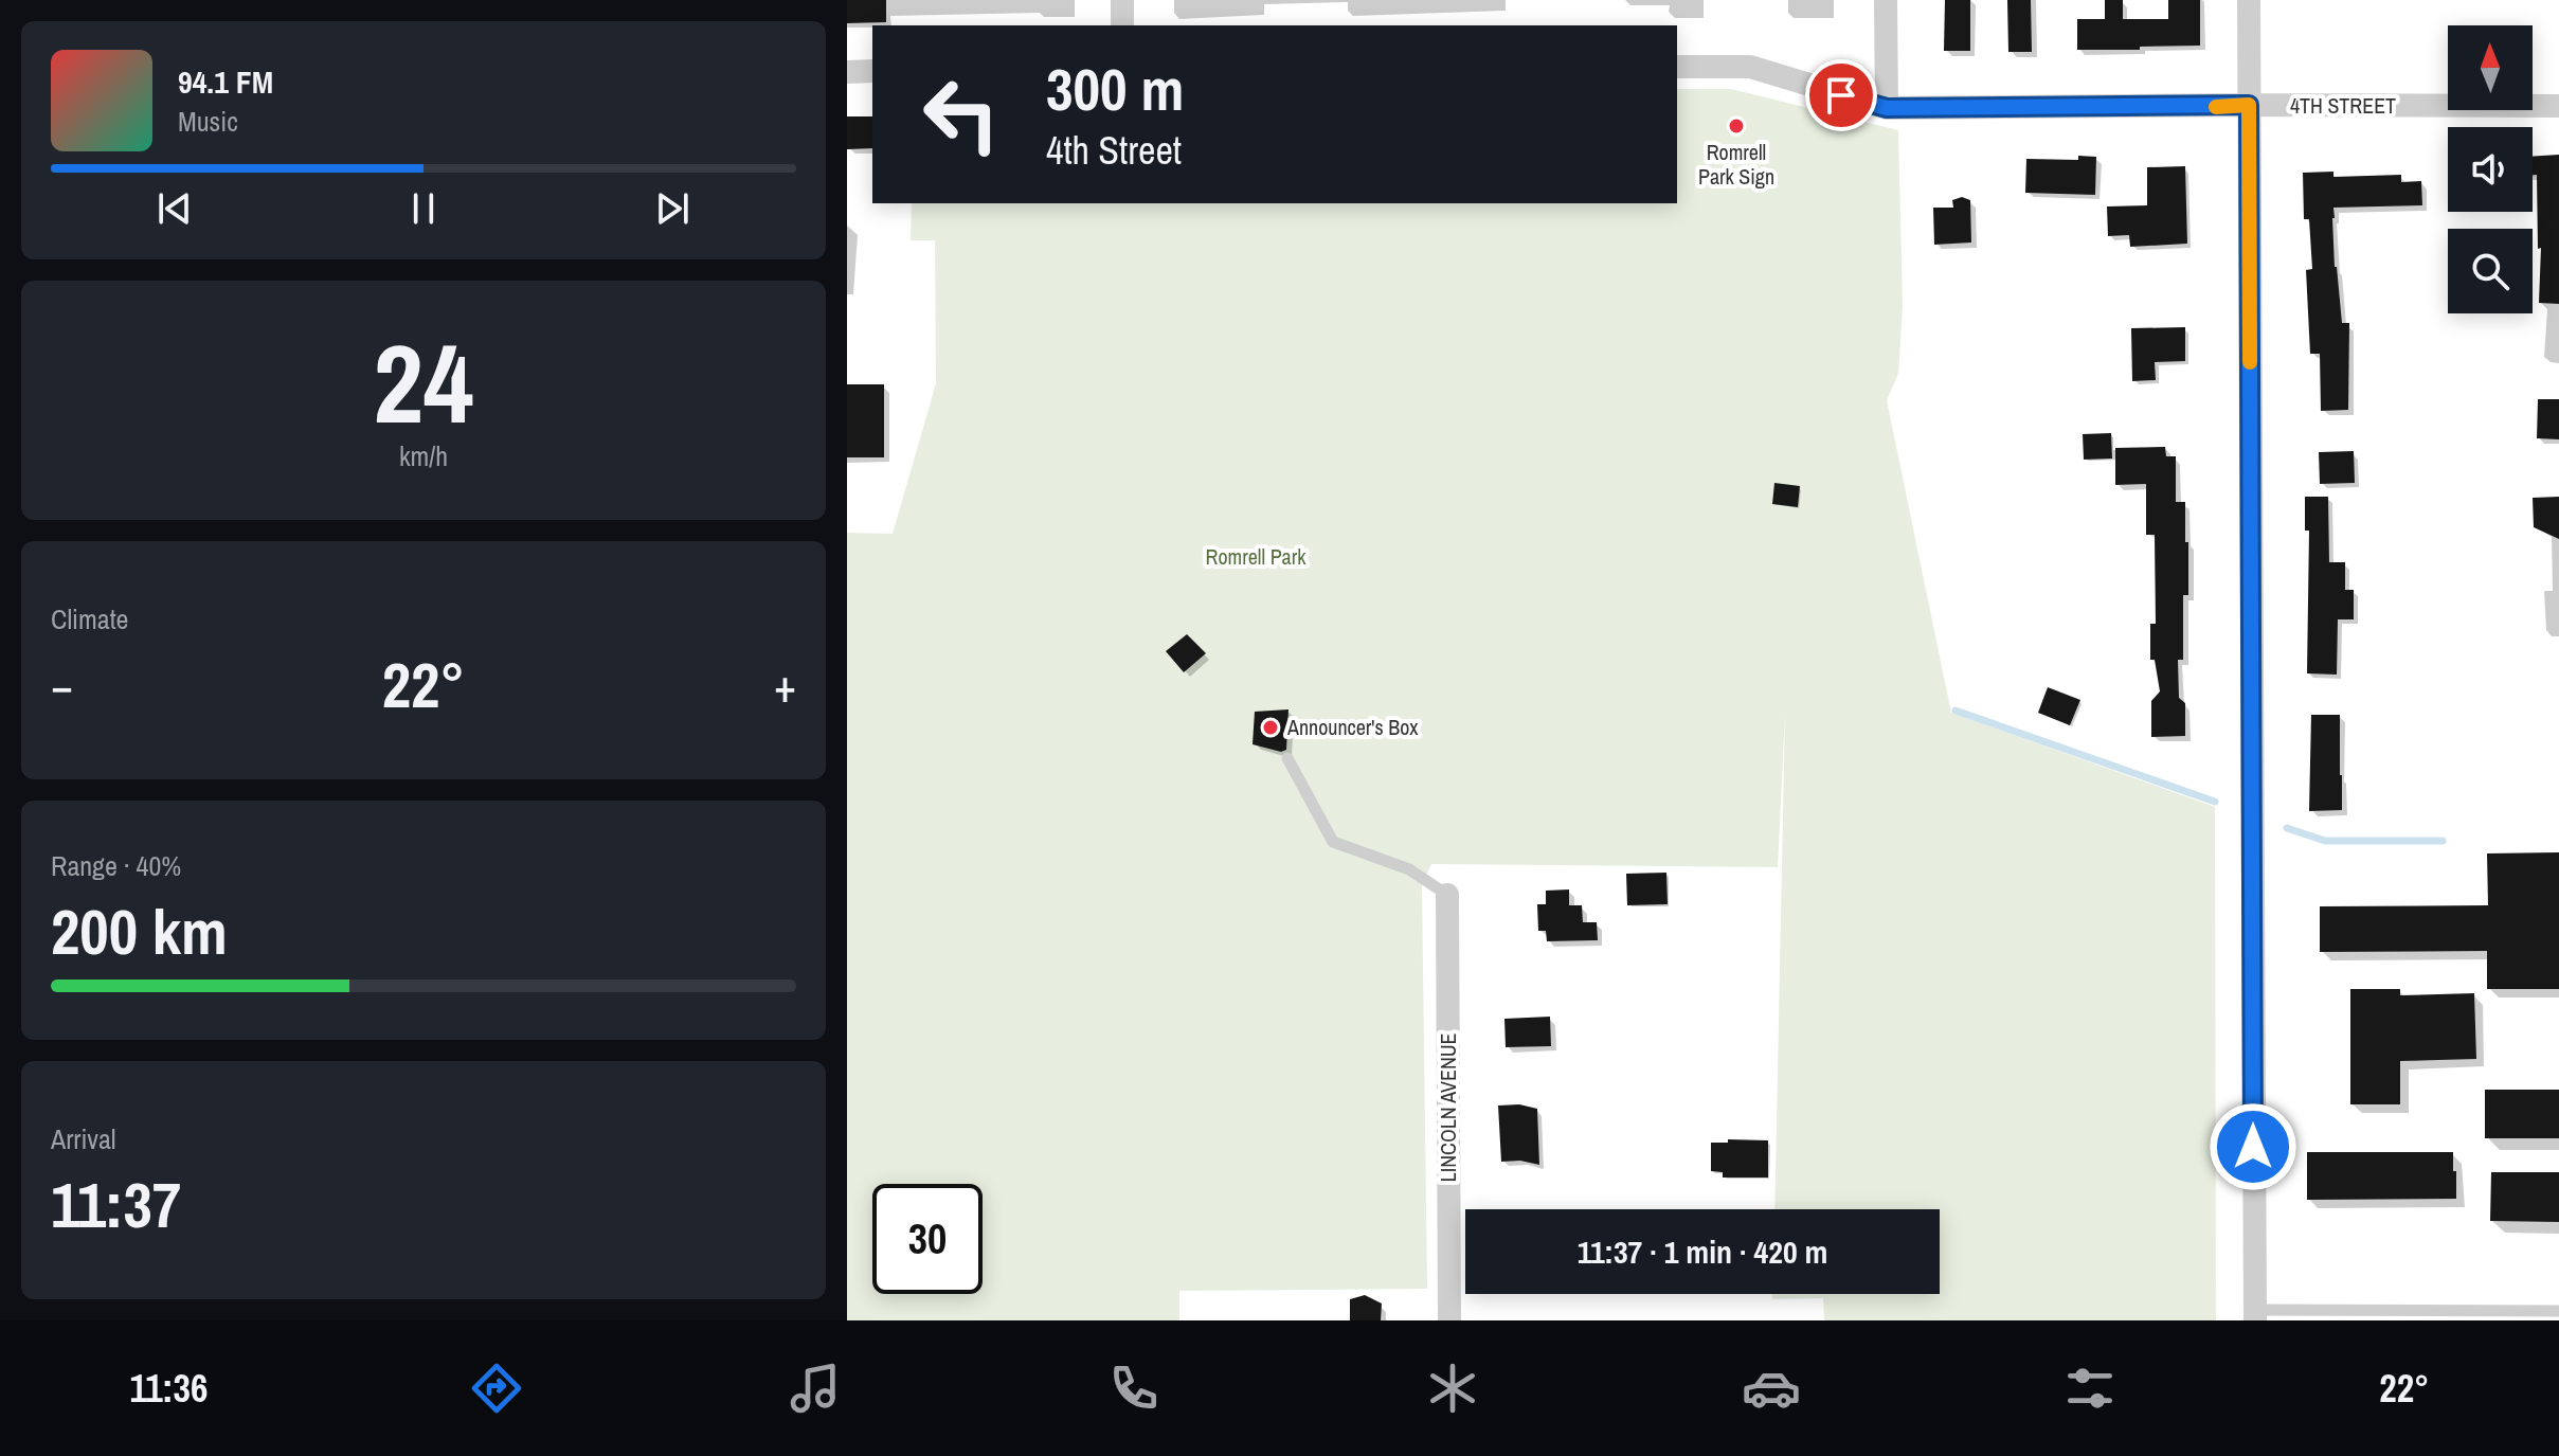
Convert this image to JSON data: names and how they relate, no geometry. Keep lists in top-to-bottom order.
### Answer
{
  "streets": {
    "street": ["4TH STREET", "LINCOLN AVENUE"]
  },
  "parks": ["Romrell Park"],
  "places": ["Romrell Park Sign", "Announcer's Box"],
  "north": "top",
  "page": {
    "turn": ["300 m", "4th Street"],
    "song": ["94.1 FM", "Music"],
    "tile": [
      ["24", "km/h"],
      "Climate",
      ["Range · 40%", "200 km"],
      ["Arrival", "11:37"]
    ],
    "heat": ["−", "22°", "+"],
    "limit": "30",
    "trip": "11:37 · 1 min · 420 m",
    "tabs": ["11:36", "22°"]
  }
}
